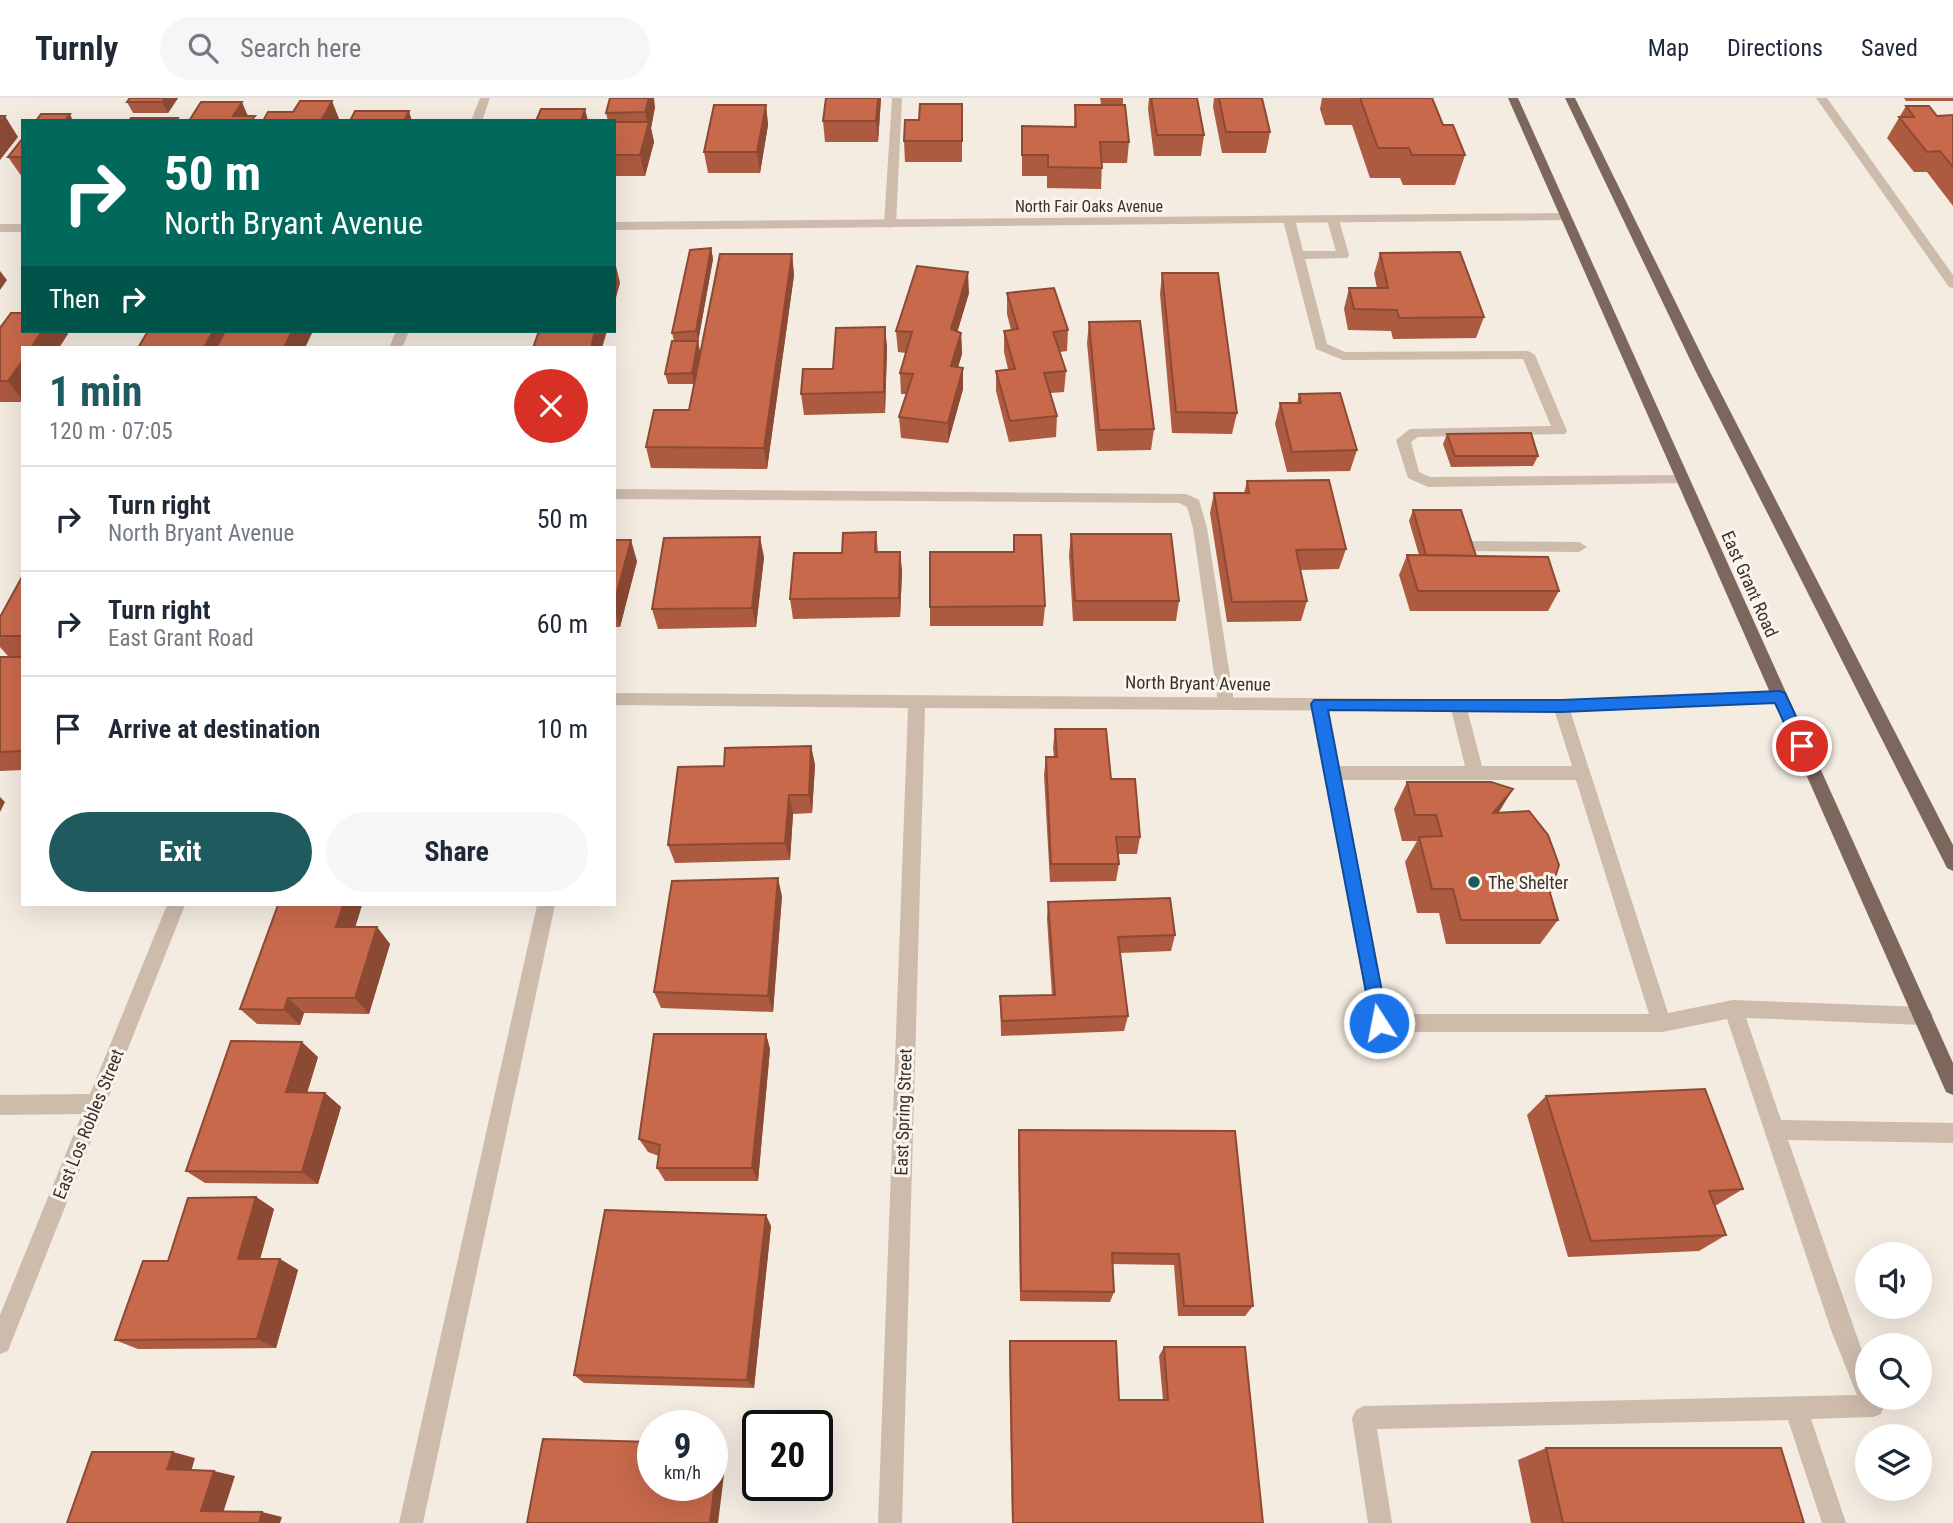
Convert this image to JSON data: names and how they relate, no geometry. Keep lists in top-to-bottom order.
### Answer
{
  "streets": {
    "main road": ["East Grant Road"],
    "street": [
      "North Fair Oaks Avenue",
      "North Bryant Avenue",
      "East Spring Street",
      "East Los Robles Street"
    ]
  },
  "crossings": [
    ["North Fair Oaks Avenue", "East Grant Road"],
    ["East Grant Road", "North Bryant Avenue"],
    ["North Bryant Avenue", "East Spring Street"]
  ],
  "places": ["The Shelter"],
  "page": {
    "header": "Turnly",
    "search": "Search here",
    "nav": ["Map", "Directions", "Saved"],
    "turn": ["50 m", "North Bryant Avenue"],
    "then": "Then",
    "heading": ["1 min", "120 m · 07:05"],
    "list": [
      {
        "name": "Turn right",
        "note": "North Bryant Avenue",
        "value": "50 m"
      },
      {
        "name": "Turn right",
        "note": "East Grant Road",
        "value": "60 m"
      },
      {
        "name": "Arrive at destination",
        "value": "10 m"
      }
    ],
    "buttons": ["Exit", "Share"],
    "speed": "9 km/h",
    "limit": "20"
  }
}
